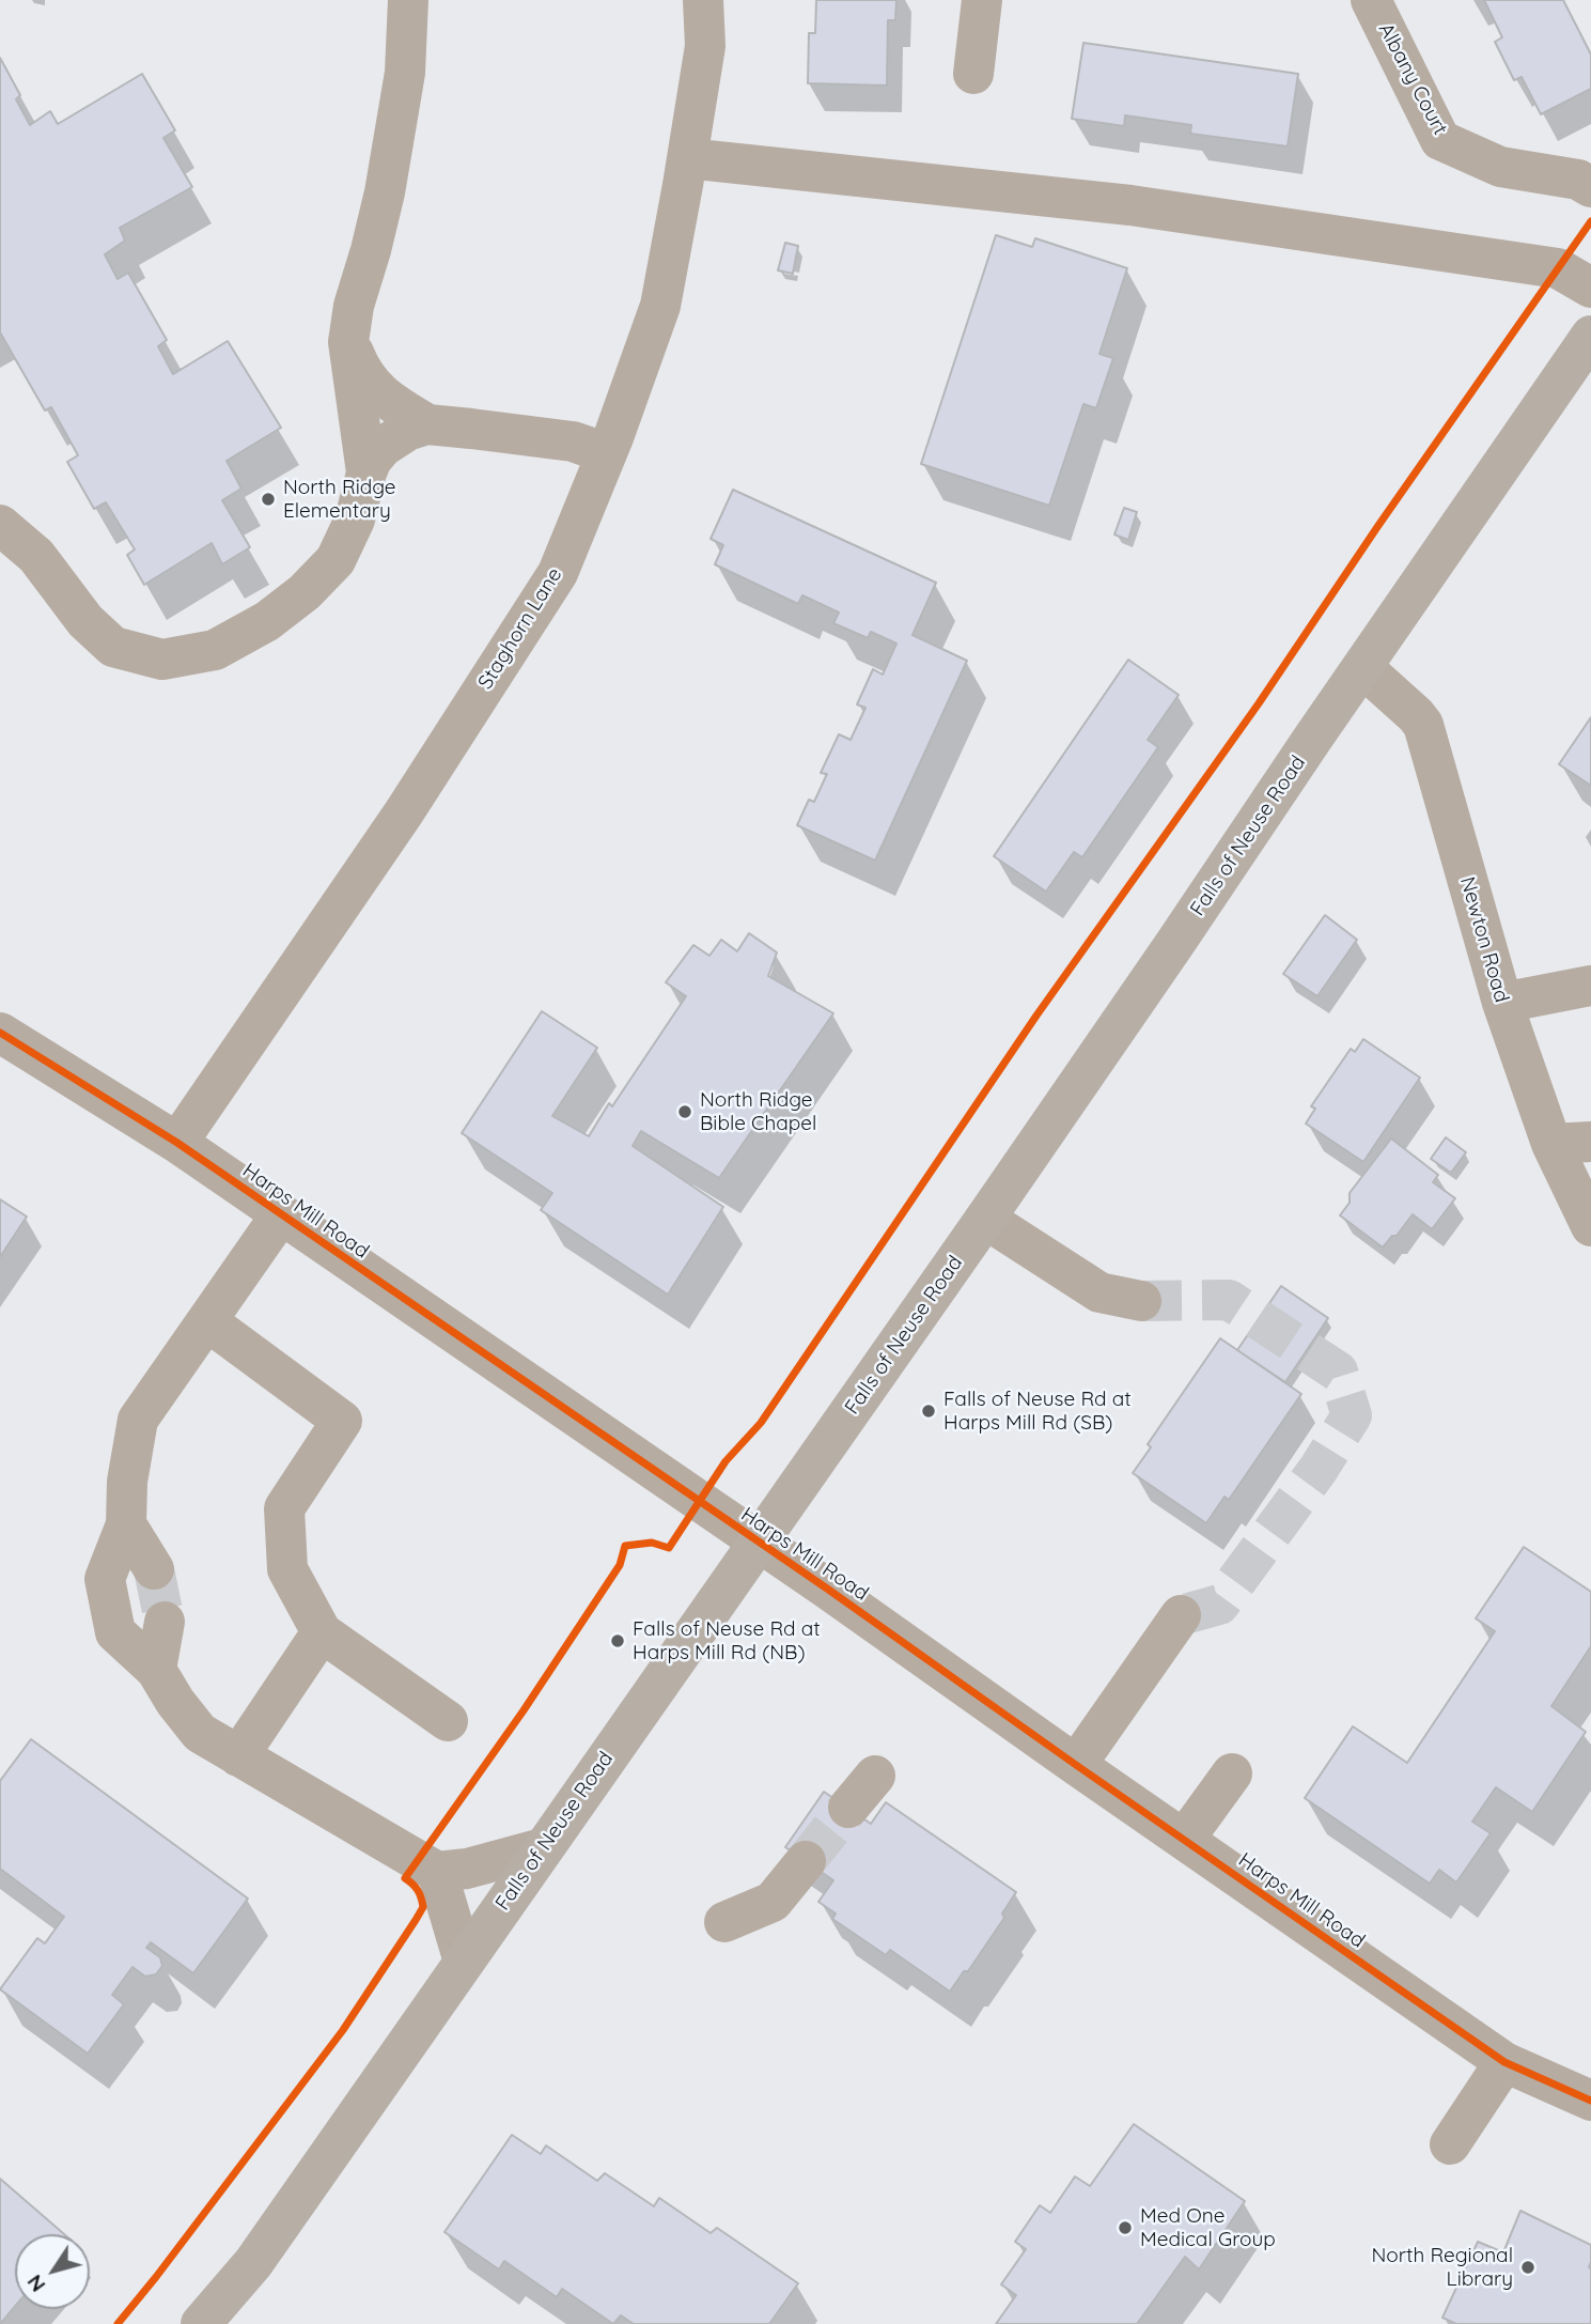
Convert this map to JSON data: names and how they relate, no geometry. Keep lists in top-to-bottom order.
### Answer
{
  "streets": {
    "main road": ["Falls of Neuse Road"],
    "street": [
      "Albany Court",
      "Staghorn Lane",
      "Newton Road",
      "Harps Mill Road"
    ]
  },
  "crossings": [
    ["Staghorn Lane", "Harps Mill Road"],
    ["Falls of Neuse Road", "Newton Road"],
    ["Falls of Neuse Road", "Harps Mill Road"]
  ],
  "places": [
    "North Ridge Elementary",
    "North Ridge Bible Chapel",
    "Falls of Neuse Rd at Harps Mill Rd (SB)",
    "Falls of Neuse Rd at Harps Mill Rd (NB)",
    "Med One Medical Group",
    "North Regional Library"
  ],
  "north": "bottom left"
}
